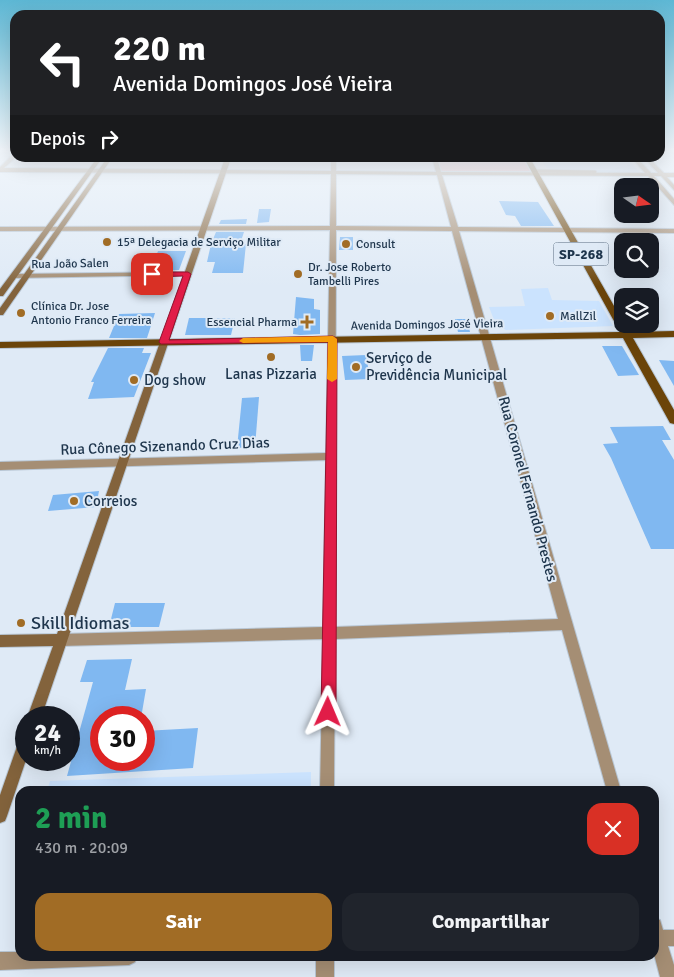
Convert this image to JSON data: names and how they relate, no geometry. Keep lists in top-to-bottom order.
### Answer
{
  "streets": {
    "main road": ["SP-268", "Avenida Domingos José Vieira"],
    "street": ["Rua João Salen", "Rua Cônego Sizenando Cruz Dias", "Rua Coronel Fernando Prestes"]
  },
  "crossings": [
    ["SP-268", "Avenida Domingos José Vieira"],
    ["Avenida Domingos José Vieira", "Rua Coronel Fernando Prestes"]
  ],
  "places": {
    "other": [
      "15ª Delegacia de Serviço Militar",
      "Consult",
      "Dr. Jose Roberto Tambelli Pires",
      "Clínica Dr. Jose Antonio Franco Ferreira",
      "MallZil",
      "Lanas Pizzaria",
      "Serviço de Previdência Municipal",
      "Dog show",
      "Correios",
      "Skill Idiomas"
    ],
    "health": ["Essencial Pharma"]
  },
  "north": "right",
  "page": {
    "turn": ["220 m", "Avenida Domingos José Vieira"],
    "then": "Depois",
    "speed": "24 km/h",
    "limit": "30",
    "heading": ["2 min", "430 m · 20:09"],
    "buttons": ["Sair", "Compartilhar"]
  }
}
